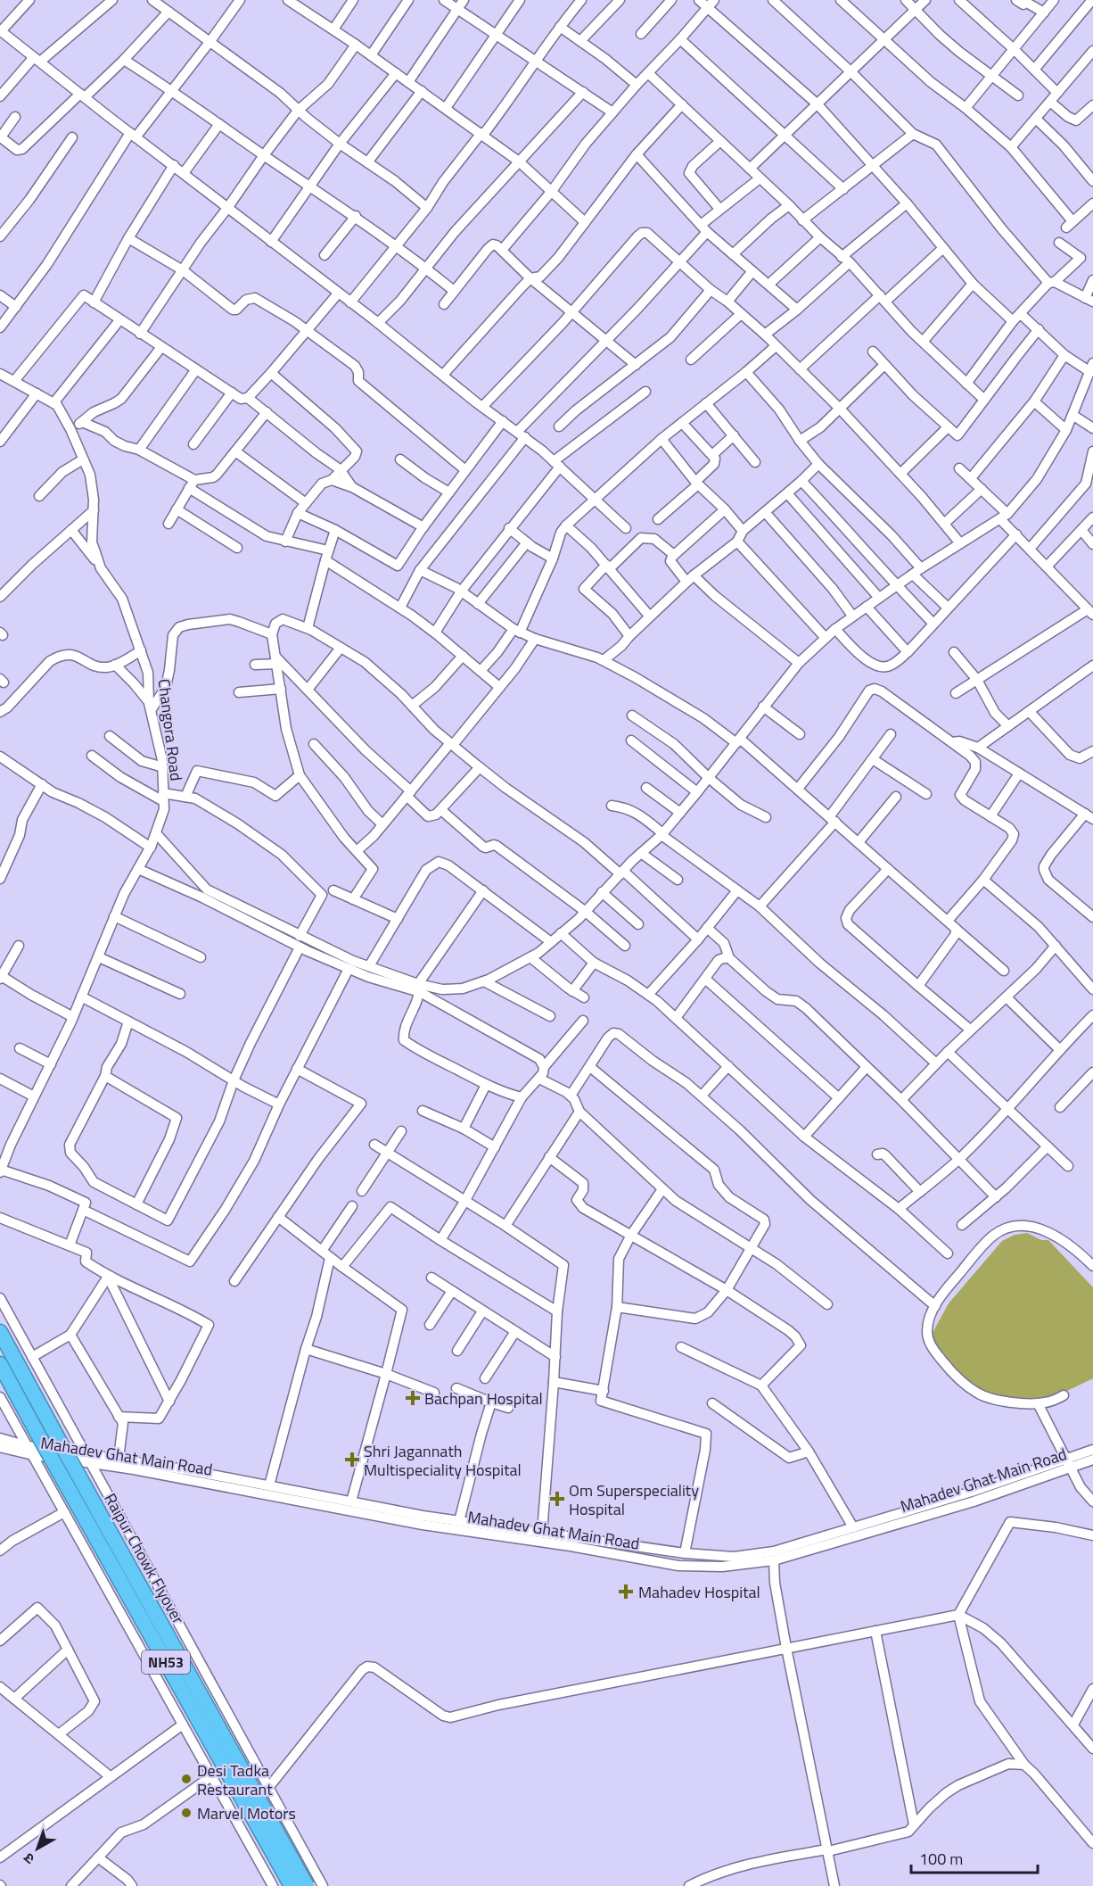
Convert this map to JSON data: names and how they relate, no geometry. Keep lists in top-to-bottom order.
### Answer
{
  "streets": {
    "highway": ["Raipur Chowk Flyover", "NH53"],
    "street": ["Changora Road", "Mahadev Ghat Main Road"]
  },
  "places": {
    "health": [
      "Bachpan Hospital",
      "Shri Jagannath Multispeciality Hospital",
      "Om Superspeciality Hospital",
      "Mahadev Hospital"
    ],
    "other": ["Desi Tadka Restaurant", "Marvel Motors"]
  },
  "scale_bar": "100 m",
  "north": "bottom left"
}
